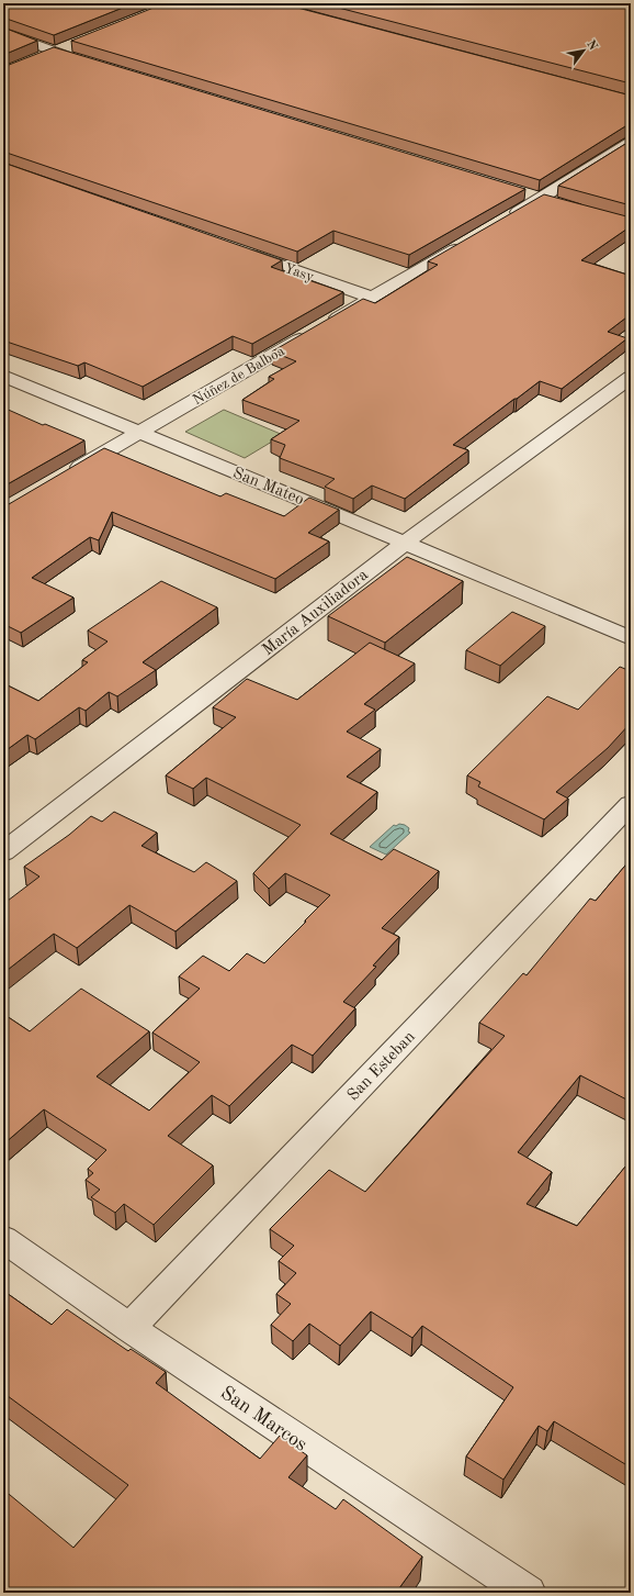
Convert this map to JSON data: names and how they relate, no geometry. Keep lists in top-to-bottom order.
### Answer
{
  "streets": {
    "street": [
      "Yasy",
      "Núñez de Balboa",
      "San Mateo",
      "María Auxiliadora",
      "San Esteban",
      "San Marcos"
    ]
  },
  "crossings": [
    ["Núñez de Balboa", "San Mateo"],
    ["San Mateo", "María Auxiliadora"],
    ["San Esteban", "San Marcos"]
  ],
  "north": "top right"
}
